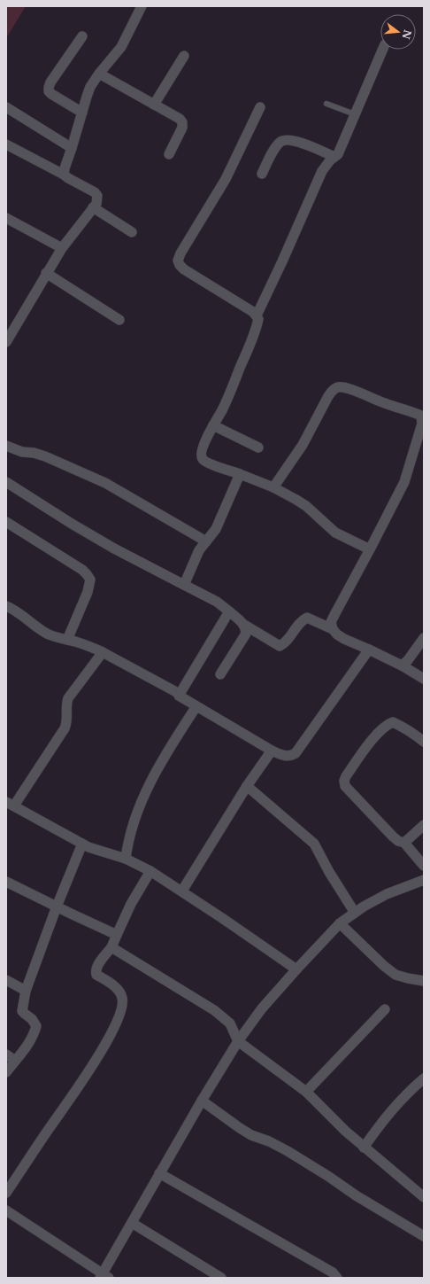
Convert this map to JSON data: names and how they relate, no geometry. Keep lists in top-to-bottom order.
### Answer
{
  "north": "right"
}
